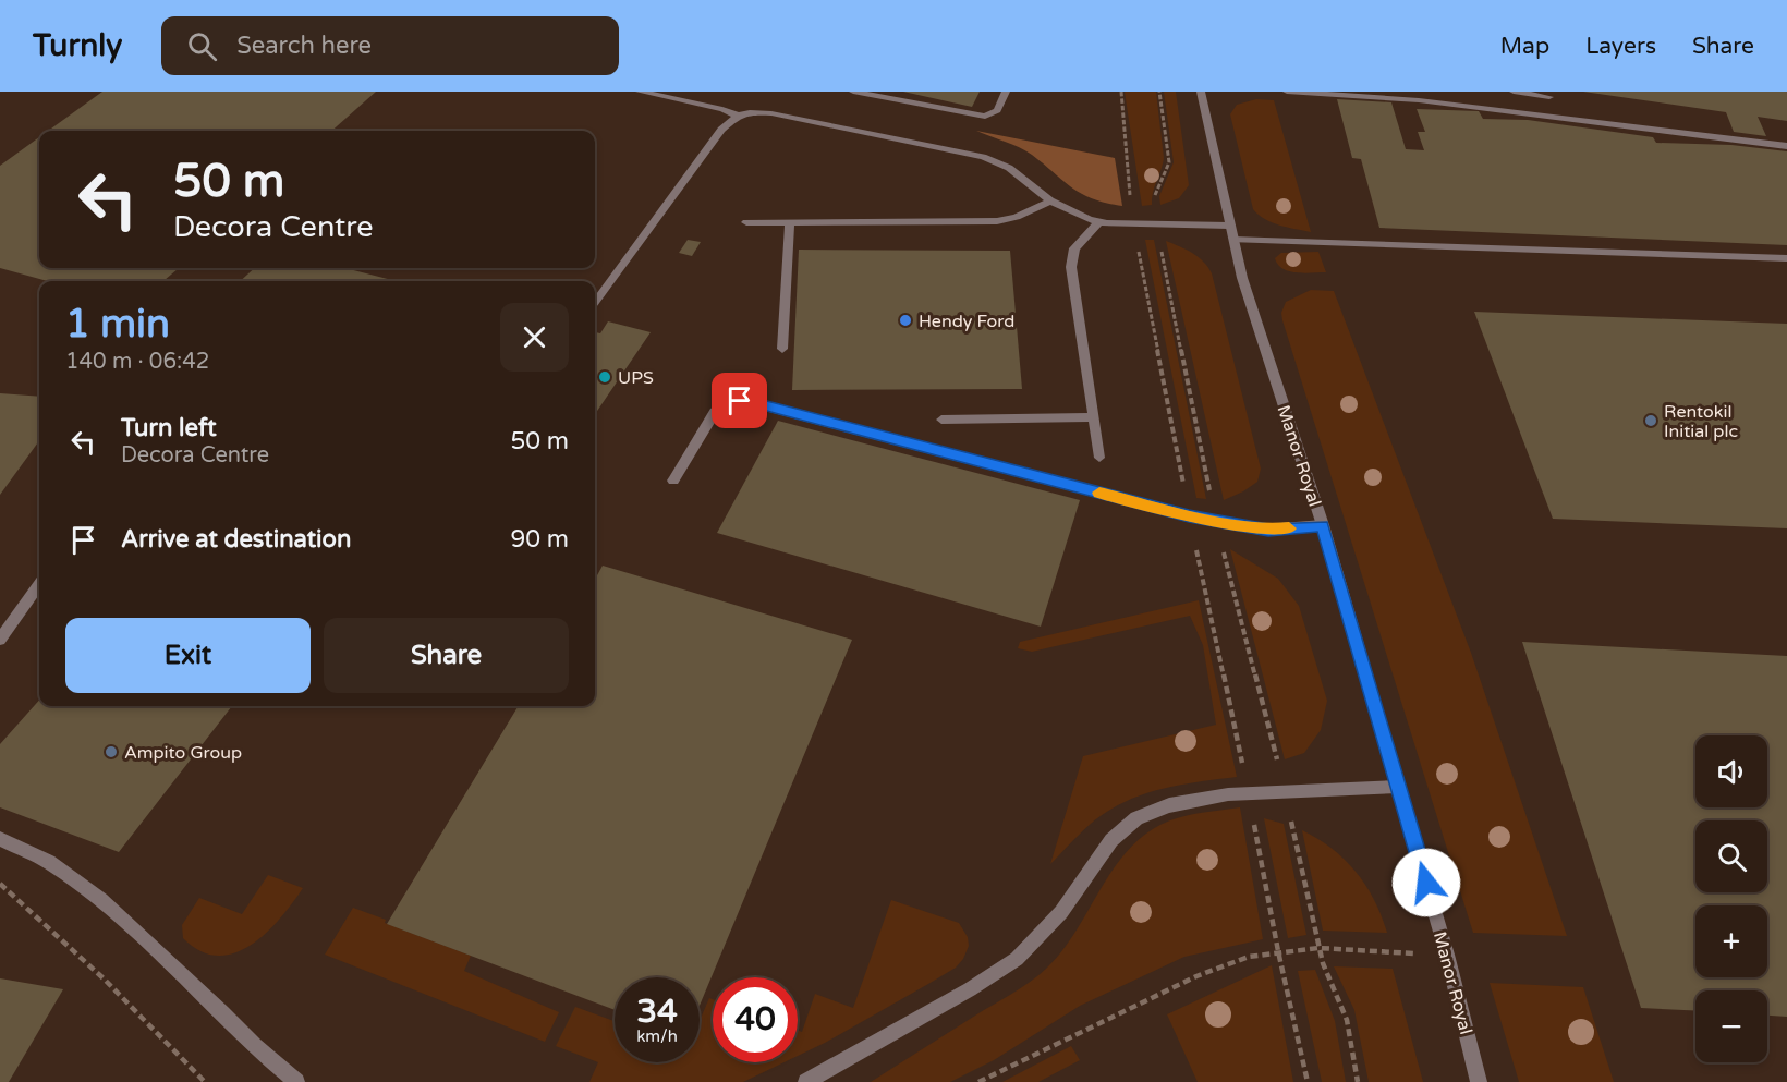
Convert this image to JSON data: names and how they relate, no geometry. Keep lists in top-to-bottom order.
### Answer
{
  "streets": {
    "street": ["Manor Royal"]
  },
  "places": [
    "Hendy Ford",
    "UPS",
    "Rentokil Initial plc",
    "Ampito Group"
  ],
  "page": {
    "header": "Turnly",
    "search": "Search here",
    "nav": ["Map", "Layers", "Share"],
    "turn": ["50 m", "Decora Centre"],
    "heading": ["1 min", "140 m · 06:42"],
    "list": [
      {
        "name": "Turn left",
        "note": "Decora Centre",
        "value": "50 m"
      },
      {
        "name": "Arrive at destination",
        "value": "90 m"
      }
    ],
    "buttons": ["Exit", "Share"],
    "map_buttons": ["+", "−"],
    "speed": "34 km/h",
    "limit": "40"
  }
}
